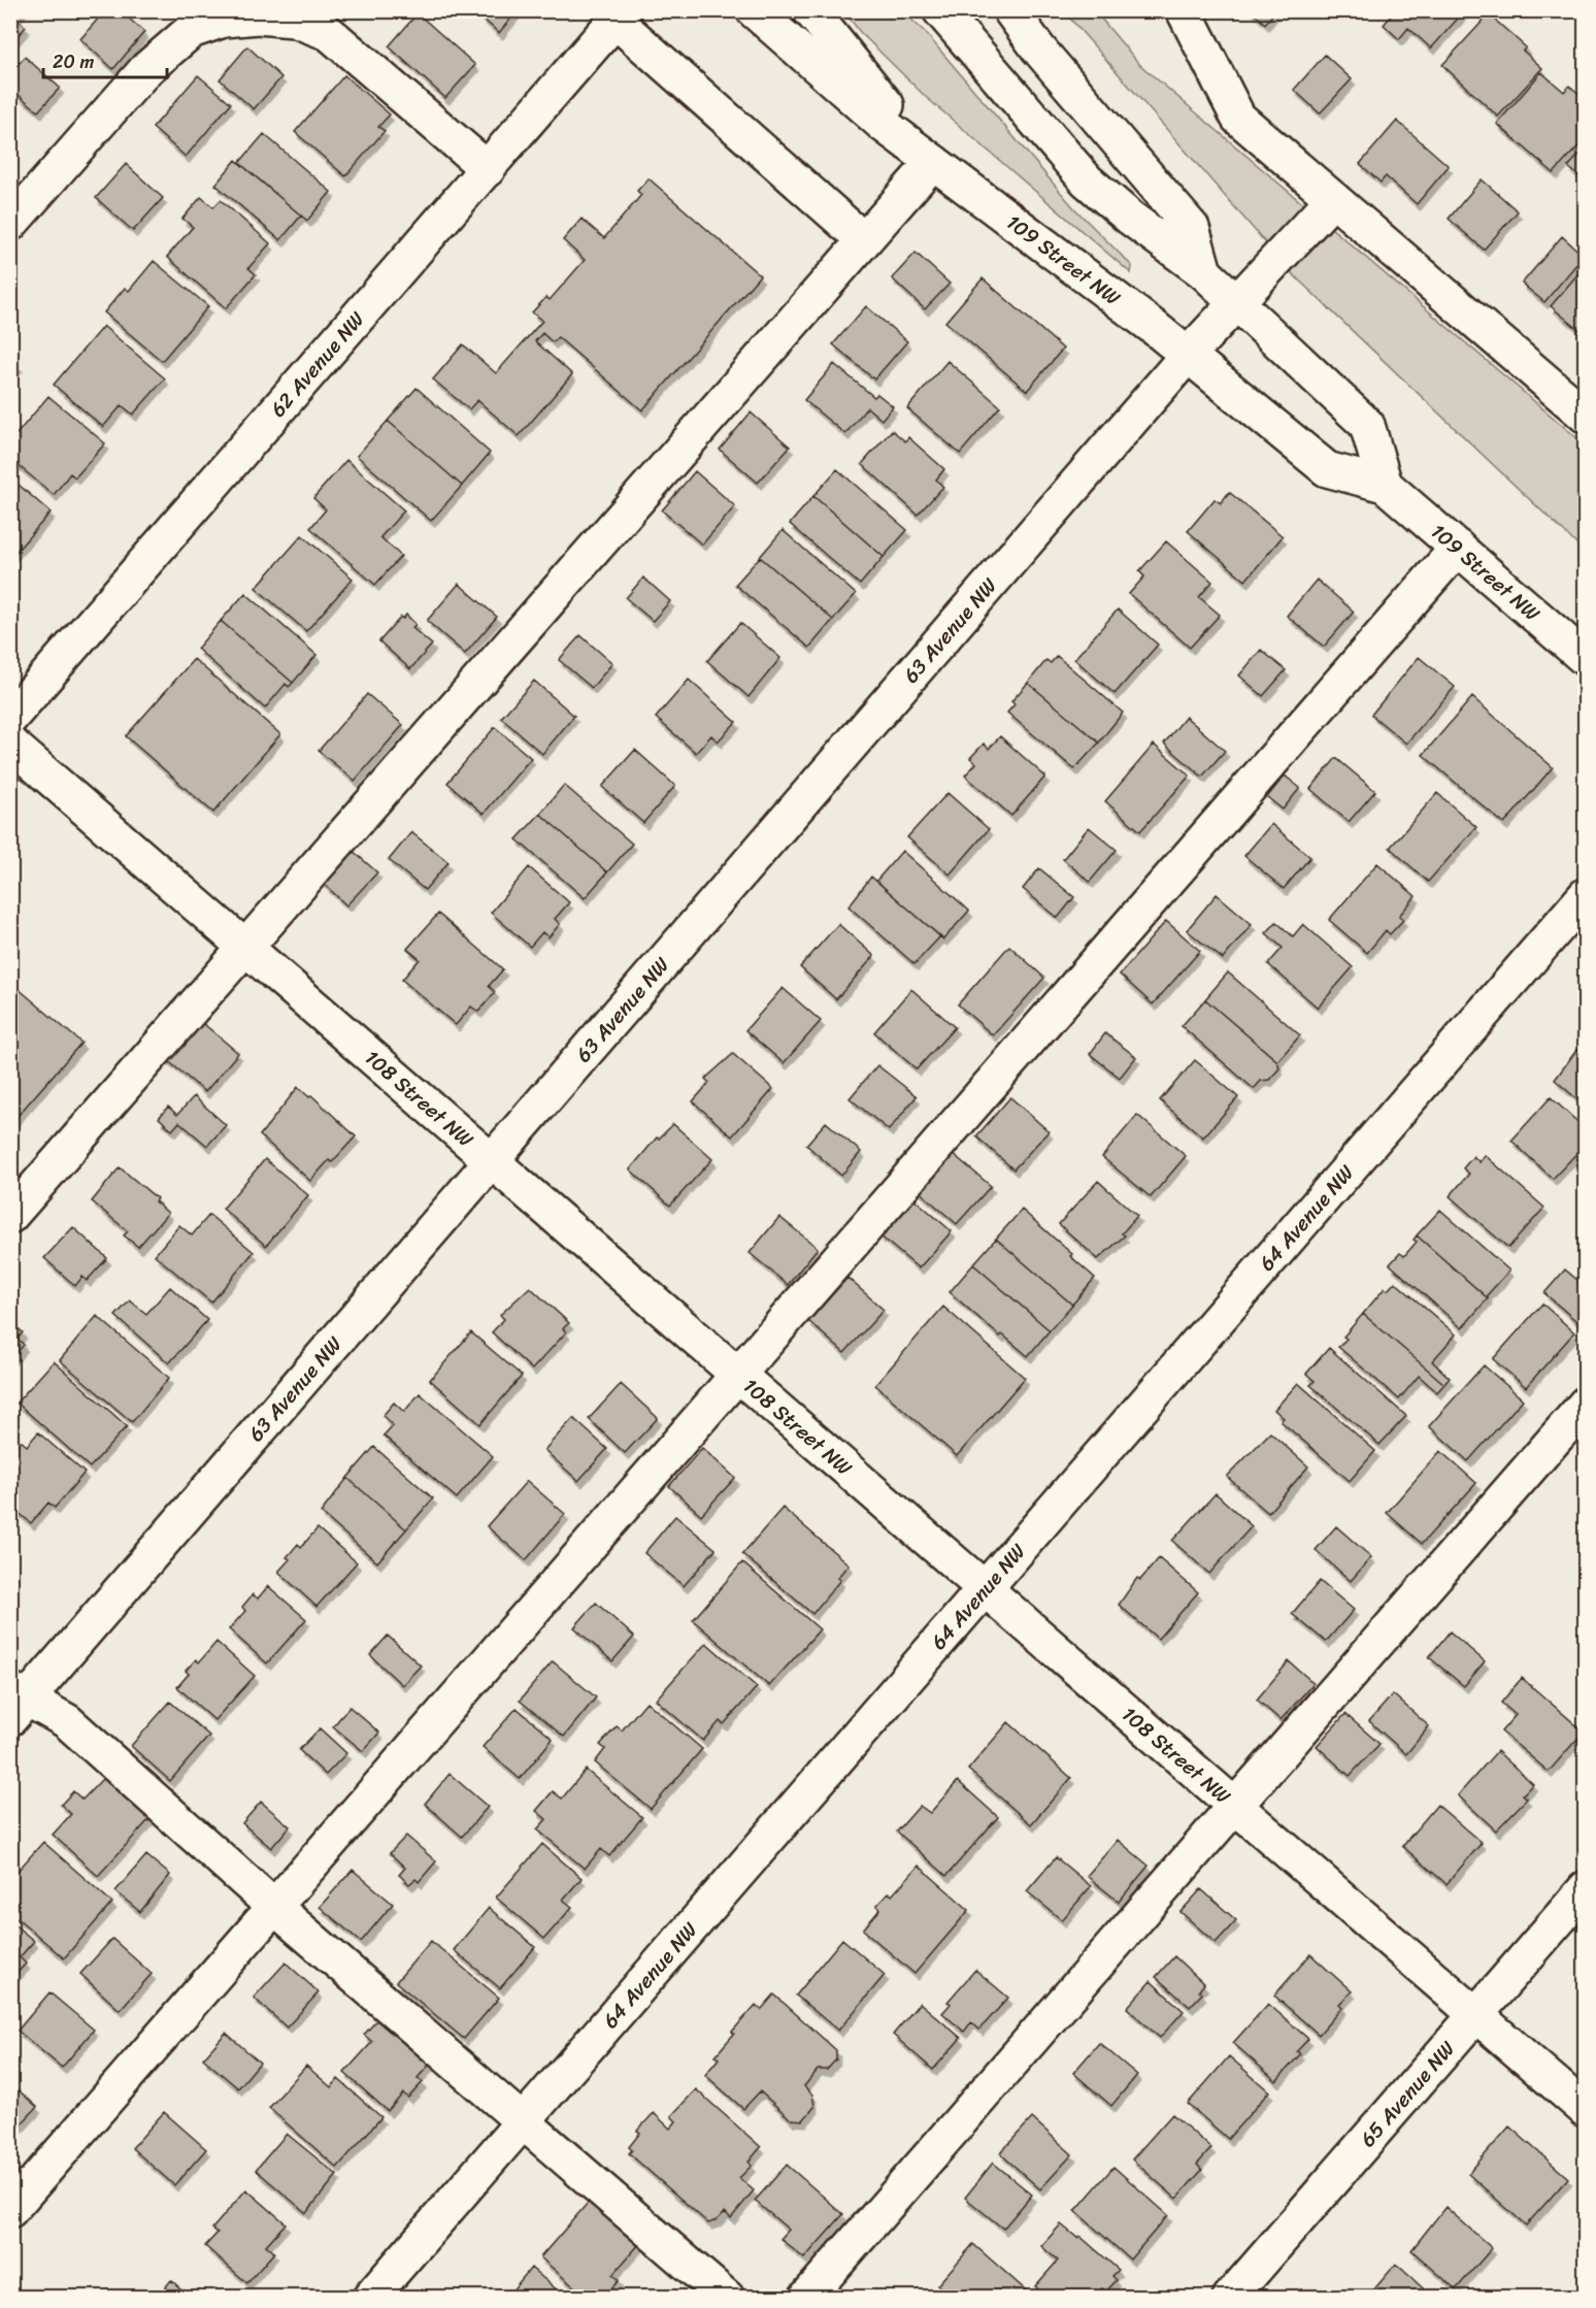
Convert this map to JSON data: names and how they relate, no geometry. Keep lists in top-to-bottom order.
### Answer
{
  "streets": {
    "street": [
      "109 Street NW",
      "62 Avenue NW",
      "63 Avenue NW",
      "108 Street NW",
      "64 Avenue NW",
      "65 Avenue NW"
    ]
  },
  "crossings": [
    ["109 Street NW", "63 Avenue NW"],
    ["63 Avenue NW", "108 Street NW"],
    ["108 Street NW", "64 Avenue NW"],
    ["108 Street NW", "65 Avenue NW"]
  ],
  "scale_bar": "20 m"
}
